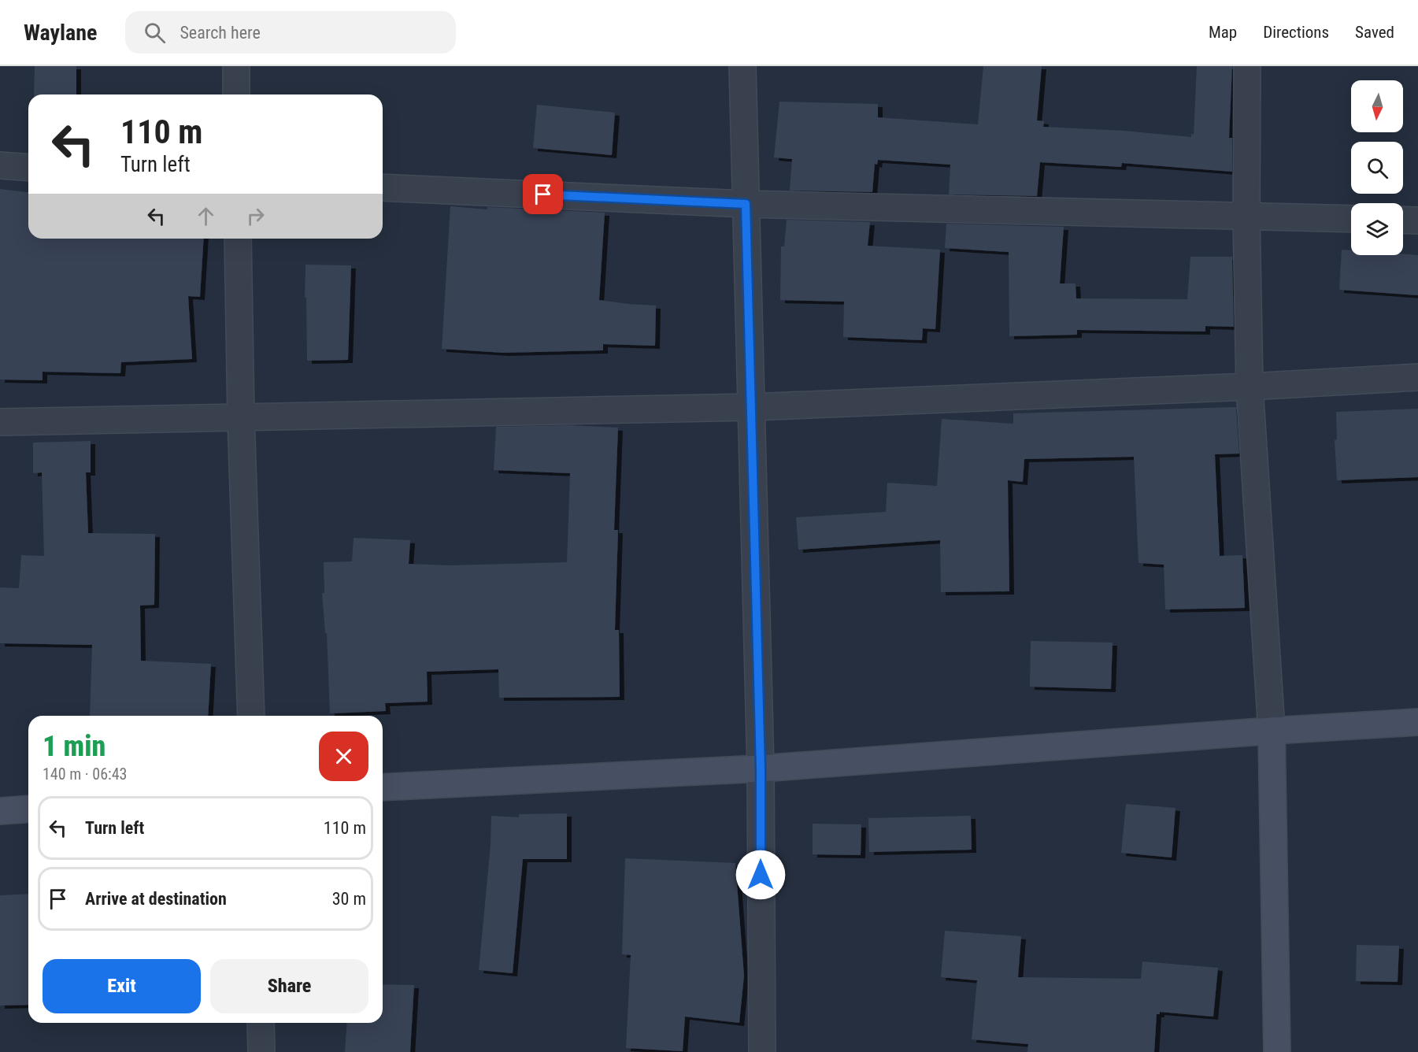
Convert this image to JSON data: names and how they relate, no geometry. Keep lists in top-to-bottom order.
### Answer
{
  "north": "bottom",
  "page": {
    "header": "Waylane",
    "search": "Search here",
    "nav": ["Map", "Directions", "Saved"],
    "turn": ["110 m", "Turn left"],
    "heading": ["1 min", "140 m · 06:43"],
    "list": [
      {
        "name": "Turn left",
        "value": "110 m"
      },
      {
        "name": "Arrive at destination",
        "value": "30 m"
      }
    ],
    "buttons": ["Exit", "Share"]
  }
}
